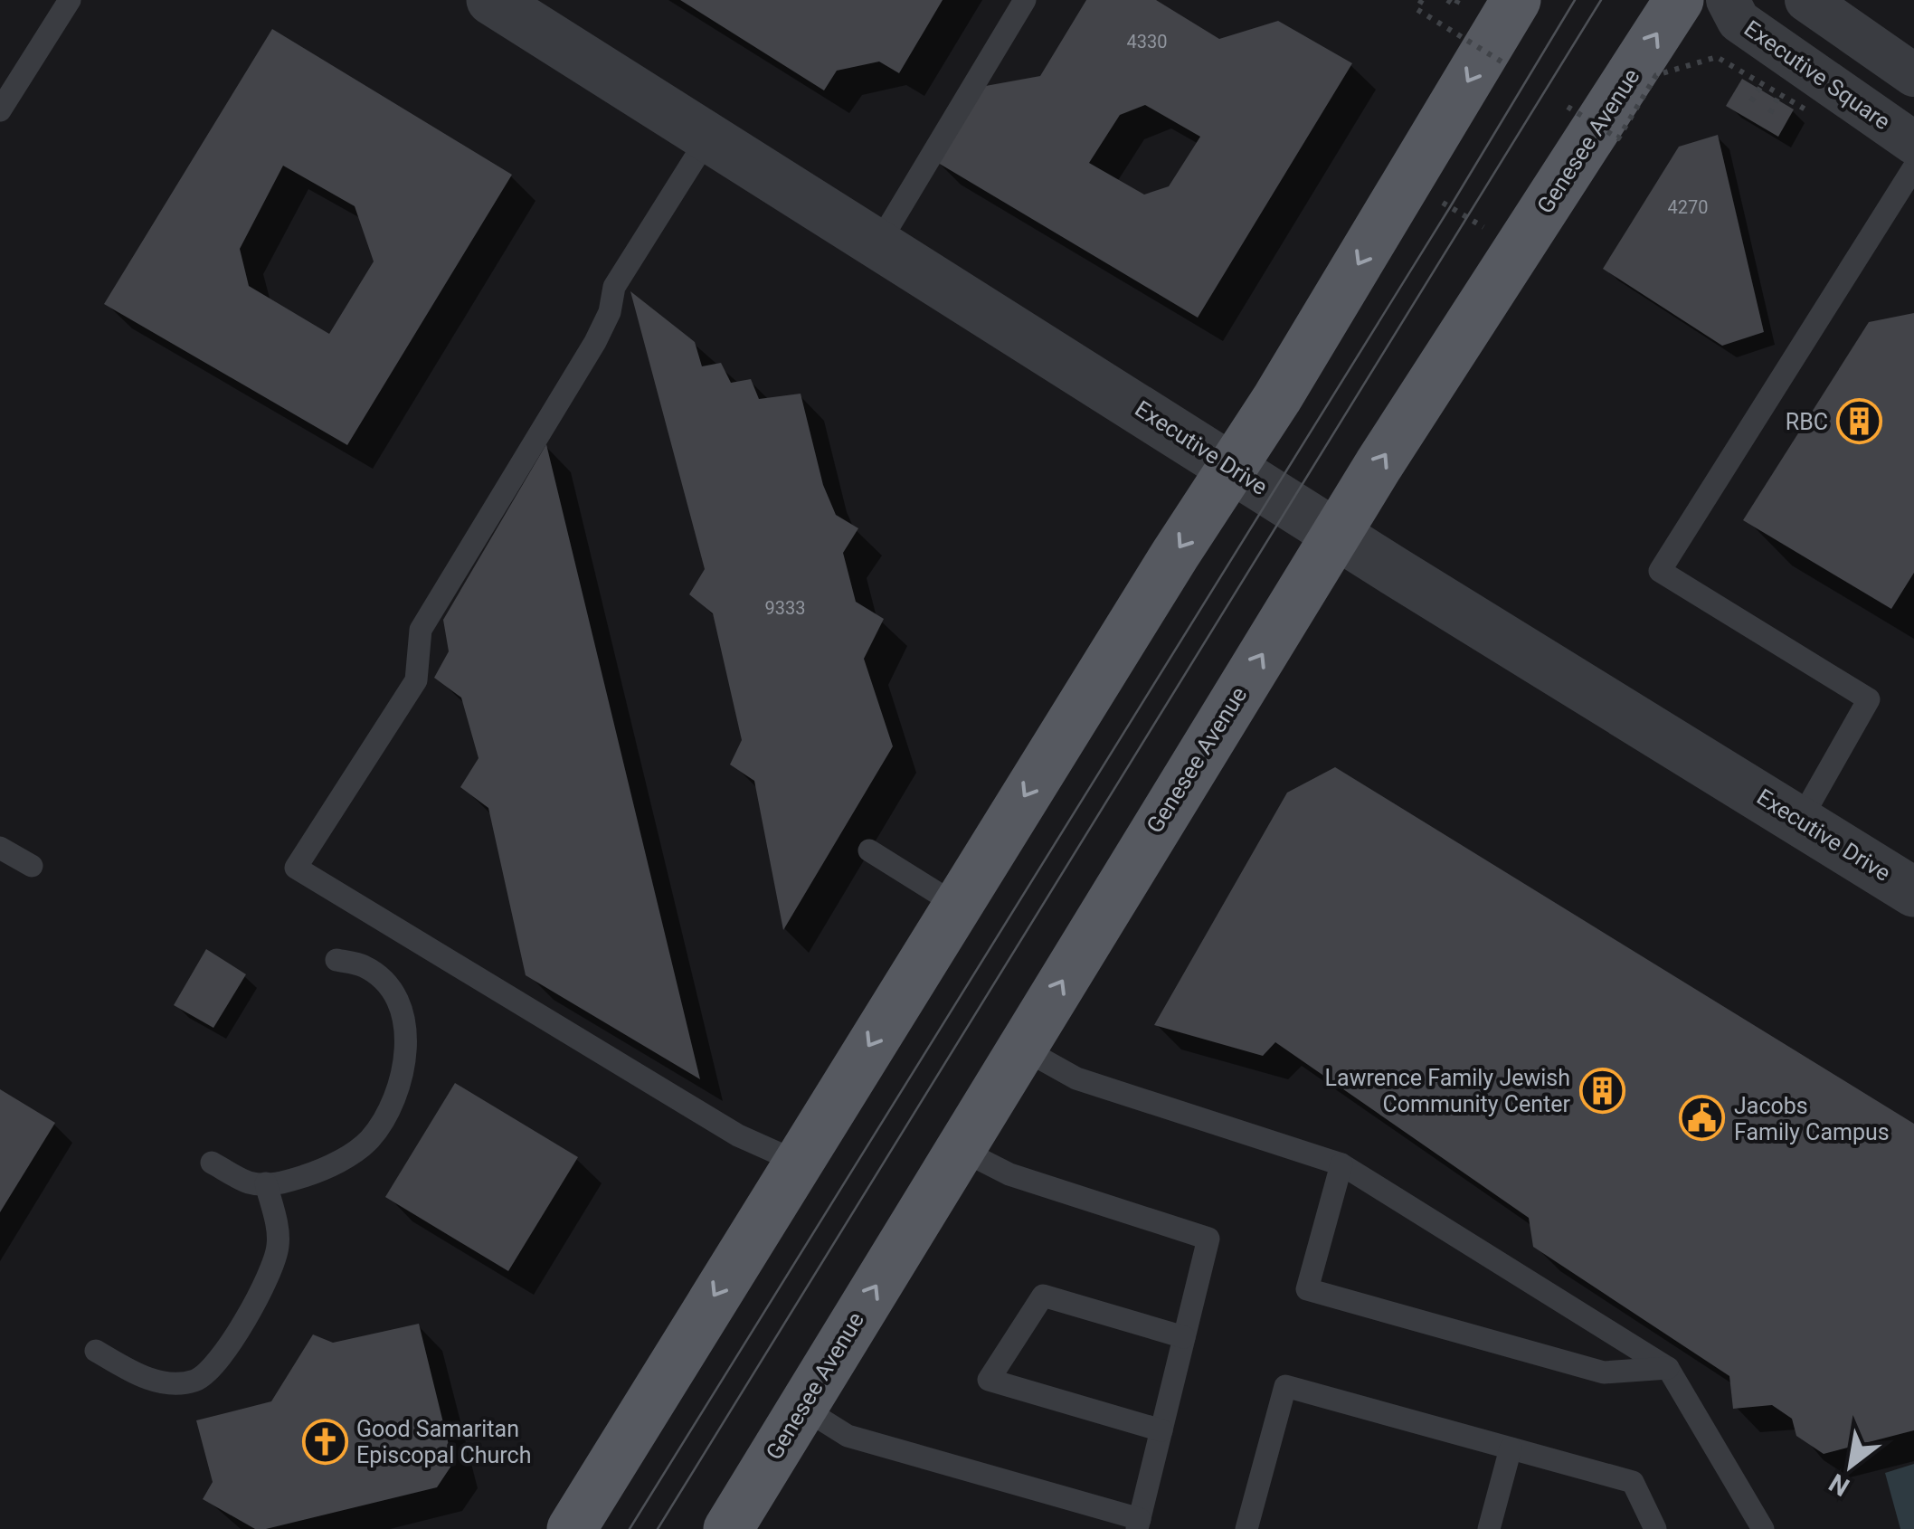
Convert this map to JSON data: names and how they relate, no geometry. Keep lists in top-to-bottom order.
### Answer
{
  "streets": {
    "main road": ["Genesee Avenue"],
    "street": ["Executive Square", "Executive Drive"]
  },
  "crossings": [
    ["Genesee Avenue", "Executive Drive"]
  ],
  "places": {
    "building": ["RBC", "Lawrence Family Jewish Community Center"],
    "public building": ["Jacobs Family Campus"],
    "church": ["Good Samaritan Episcopal Church"]
  },
  "house_numbers": ["4330", "4270", "9333"],
  "north": "bottom left"
}
